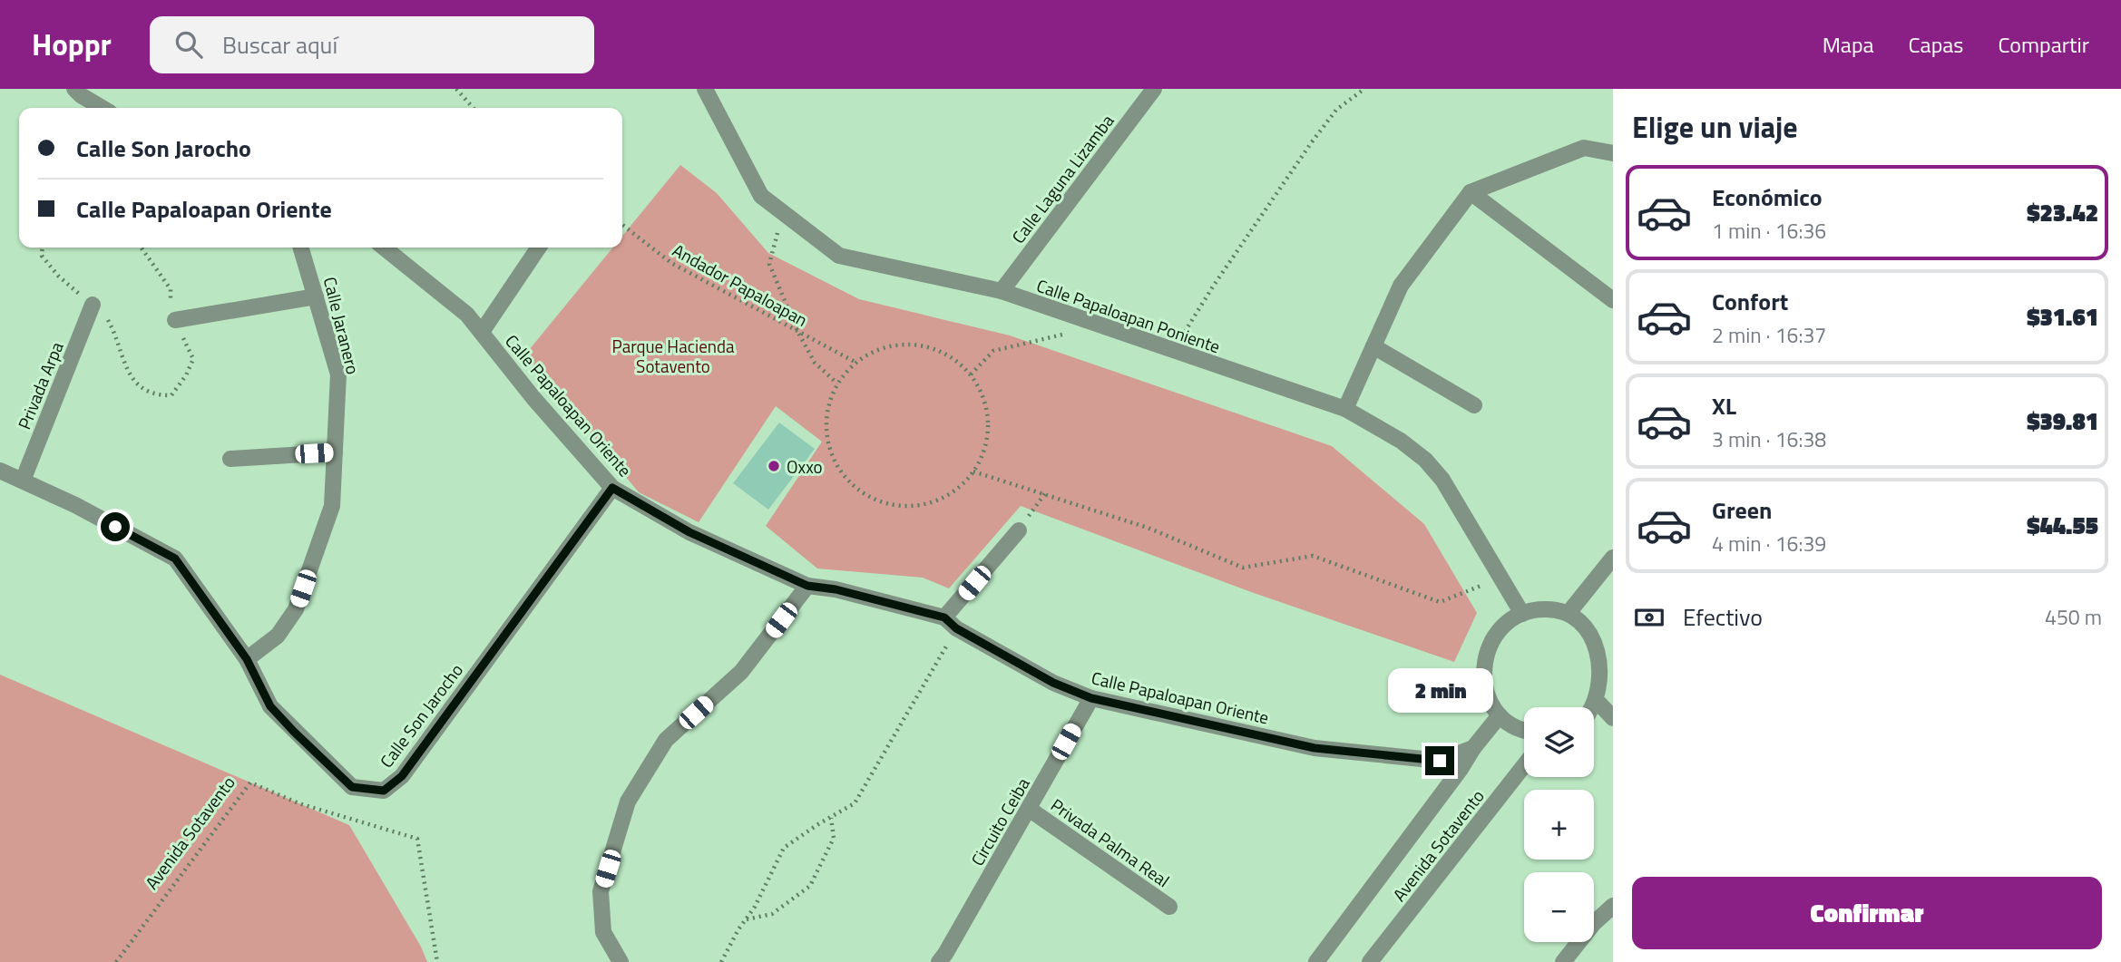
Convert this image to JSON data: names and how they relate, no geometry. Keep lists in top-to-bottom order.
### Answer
{
  "streets": {
    "street": [
      "Calle Laguna Lizamba",
      "Calle Papaloapan Poniente",
      "Calle Jaranero",
      "Privada Arpa",
      "Calle Papaloapan Oriente",
      "Calle Son Jarocho",
      "Circuito Ceiba",
      "Avenida Sotavento",
      "Privada Palma Real"
    ],
    "path": ["Andador Papaloapan"]
  },
  "crossings": [
    ["Calle Laguna Lizamba", "Calle Papaloapan Poniente"],
    ["Calle Jaranero", "Calle Son Jarocho"],
    ["Privada Arpa", "Calle Son Jarocho"],
    ["Calle Papaloapan Oriente", "Calle Son Jarocho"],
    ["Calle Papaloapan Oriente", "Circuito Ceiba"],
    ["Calle Papaloapan Oriente", "Avenida Sotavento"],
    ["Circuito Ceiba", "Privada Palma Real"]
  ],
  "parks": ["Parque Hacienda Sotavento"],
  "places": ["Oxxo"],
  "page": {
    "header": "Hoppr",
    "search": "Buscar aquí",
    "nav": ["Mapa", "Capas", "Compartir"],
    "heading": "Elige un viaje",
    "banner": ["Calle Son Jarocho", "Calle Papaloapan Oriente"],
    "list": [
      {
        "name": "Económico",
        "note": "1 min · 16:36",
        "value": "$23.42"
      },
      {
        "name": "Confort",
        "note": "2 min · 16:37",
        "value": "$31.61"
      },
      {
        "name": "XL",
        "note": "3 min · 16:38",
        "value": "$39.81"
      },
      {
        "name": "Green",
        "note": "4 min · 16:39",
        "value": "$44.55"
      }
    ],
    "pay": ["Efectivo", "450 m"],
    "bubble": "2 min",
    "map_buttons": ["+", "−"],
    "buttons": "Confirmar"
  }
}
